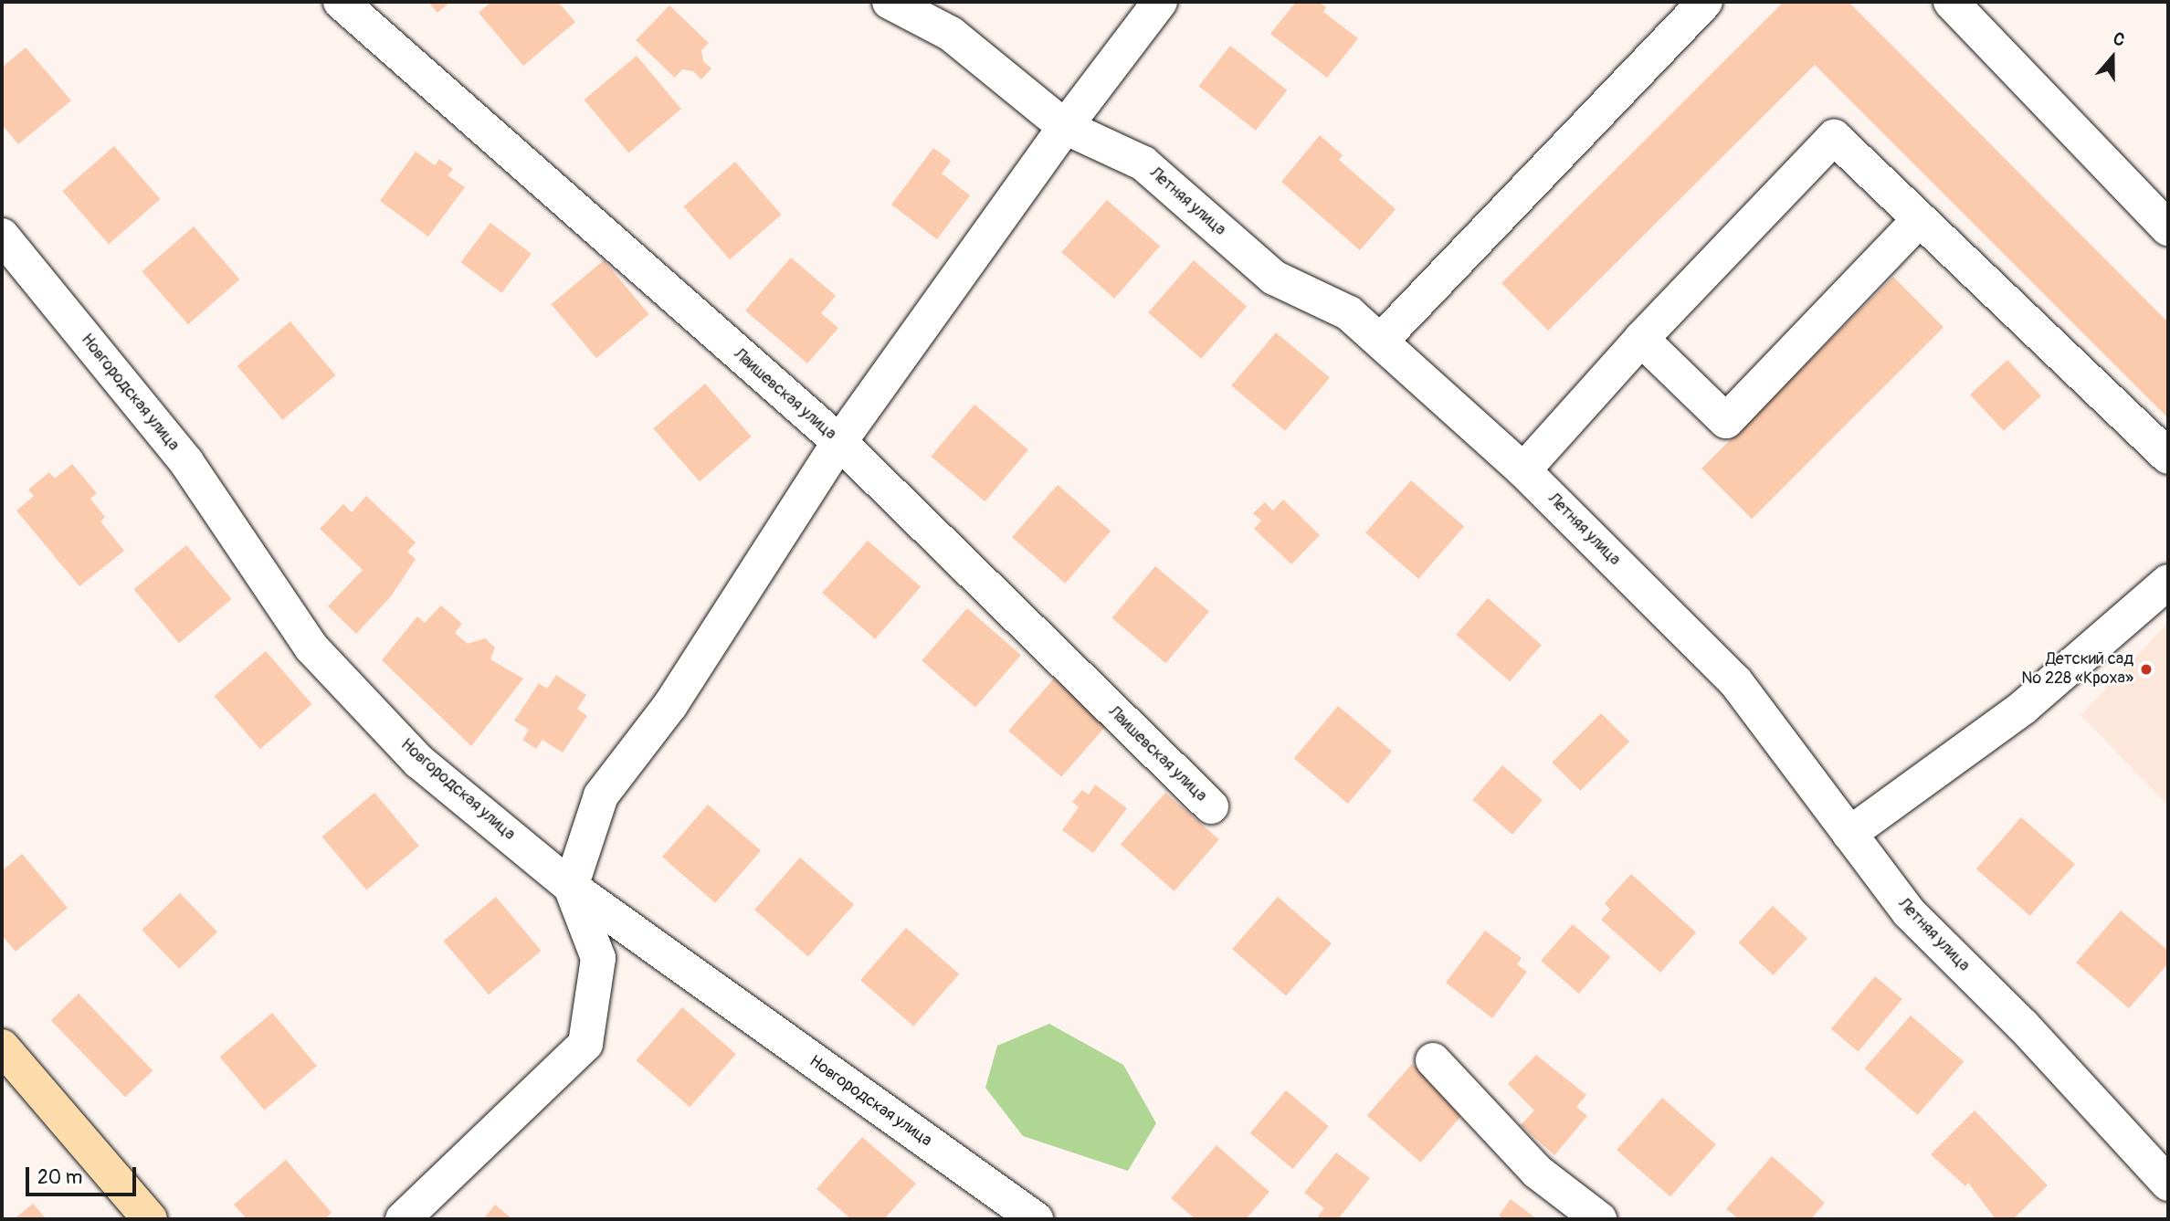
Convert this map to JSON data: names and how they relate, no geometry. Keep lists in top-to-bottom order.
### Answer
{
  "streets": {
    "street": ["Летняя улица", "Новгородская улица", "Лаишевская улица"]
  },
  "places": ["Детский сад № 228 «Кроха»"],
  "scale_bar": "20 m",
  "north": "top"
}
